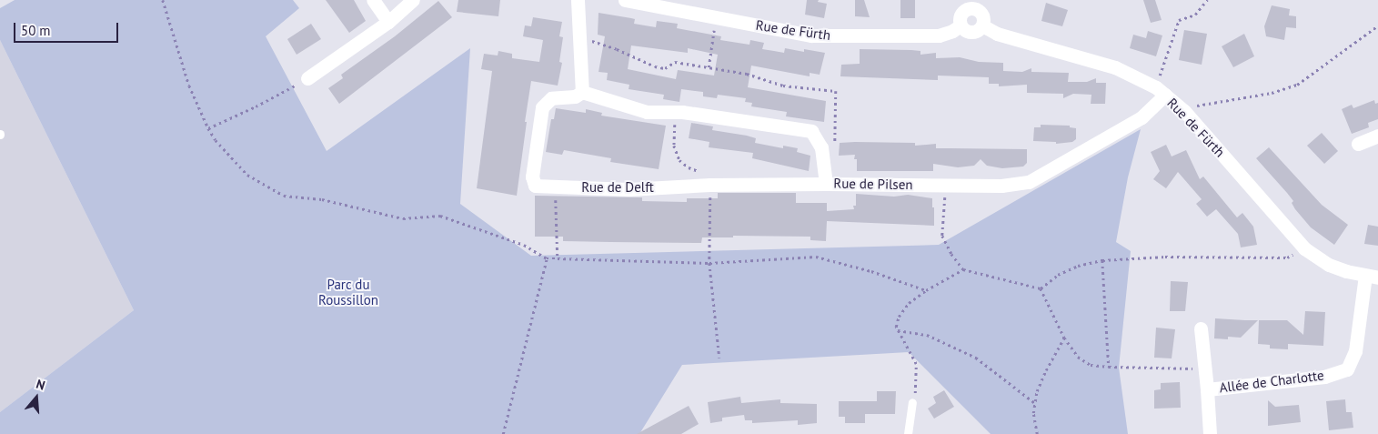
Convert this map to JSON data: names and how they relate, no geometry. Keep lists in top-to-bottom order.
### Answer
{
  "streets": {
    "street": [
      "Rue de Fürth",
      "Rue de Pilsen",
      "Rue de Delft",
      "Allée de Charlotte"
    ]
  },
  "crossings": [
    ["Rue de Fürth", "Rue de Pilsen"],
    ["Rue de Fürth", "Allée de Charlotte"],
    ["Rue de Pilsen", "Rue de Delft"]
  ],
  "parks": ["Parc du Roussillon"],
  "scale_bar": "50 m",
  "north": "top"
}
